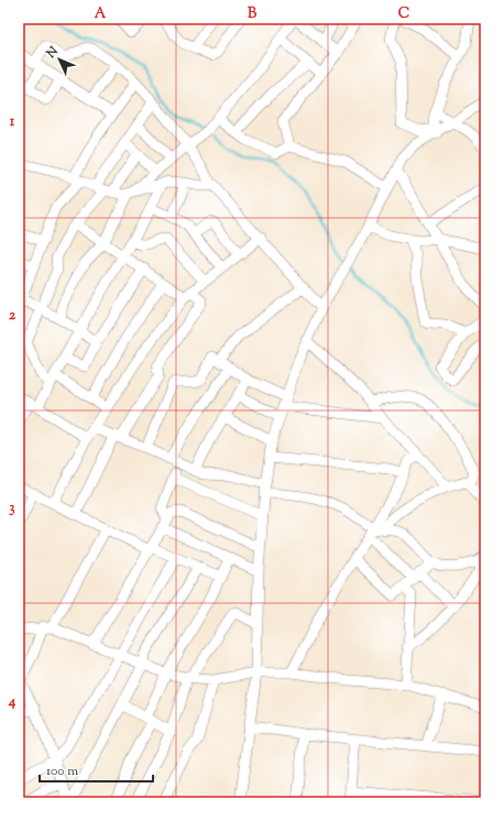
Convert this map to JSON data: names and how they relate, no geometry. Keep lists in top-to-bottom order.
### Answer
{
  "scale_bar": "100 m",
  "north": "top left",
  "grid": {
    "columns": ["A", "B", "C"],
    "rows": [
      "1",
      "2",
      "3",
      "4"
    ]
  }
}
